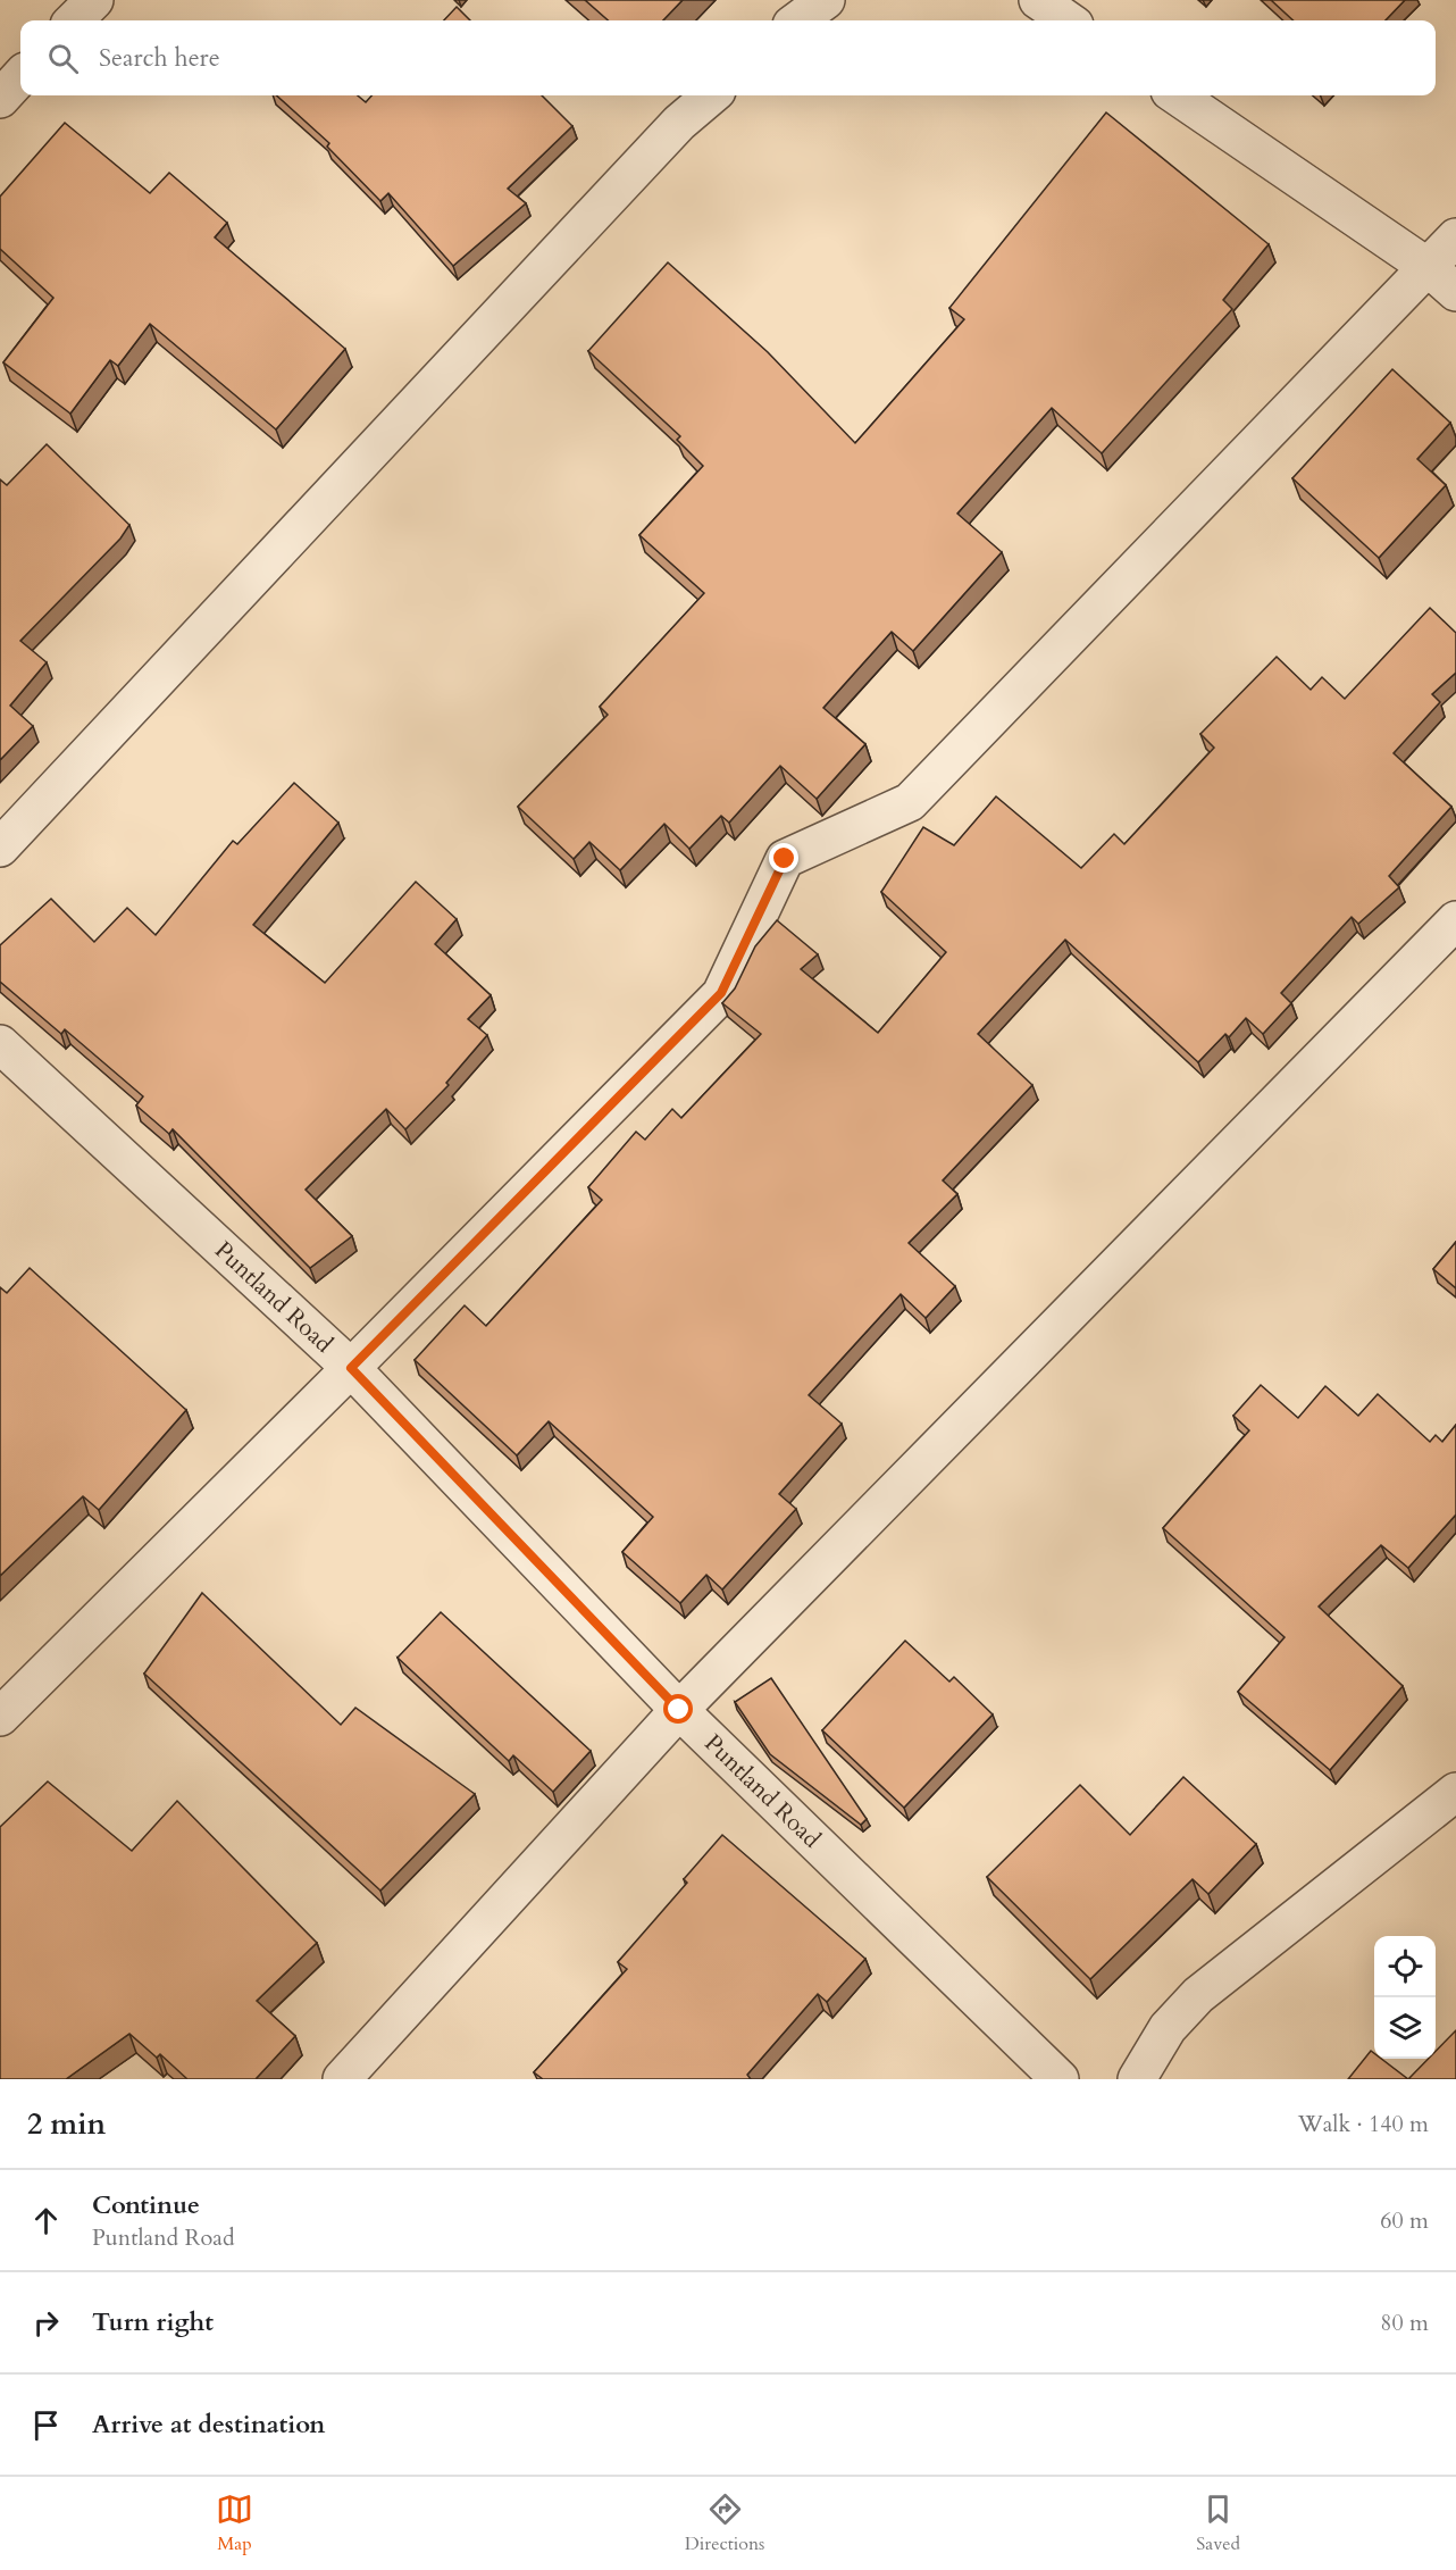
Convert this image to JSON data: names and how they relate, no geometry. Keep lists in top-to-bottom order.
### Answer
{
  "streets": {
    "street": ["Puntland Road"]
  },
  "page": {
    "search": "Search here",
    "heading": ["2 min", "Walk · 140 m"],
    "list": [
      ["Continue", "Puntland Road", "60 m"],
      ["Turn right", "80 m"],
      "Arrive at destination"
    ],
    "nav": ["Map", "Directions", "Saved"]
  }
}
